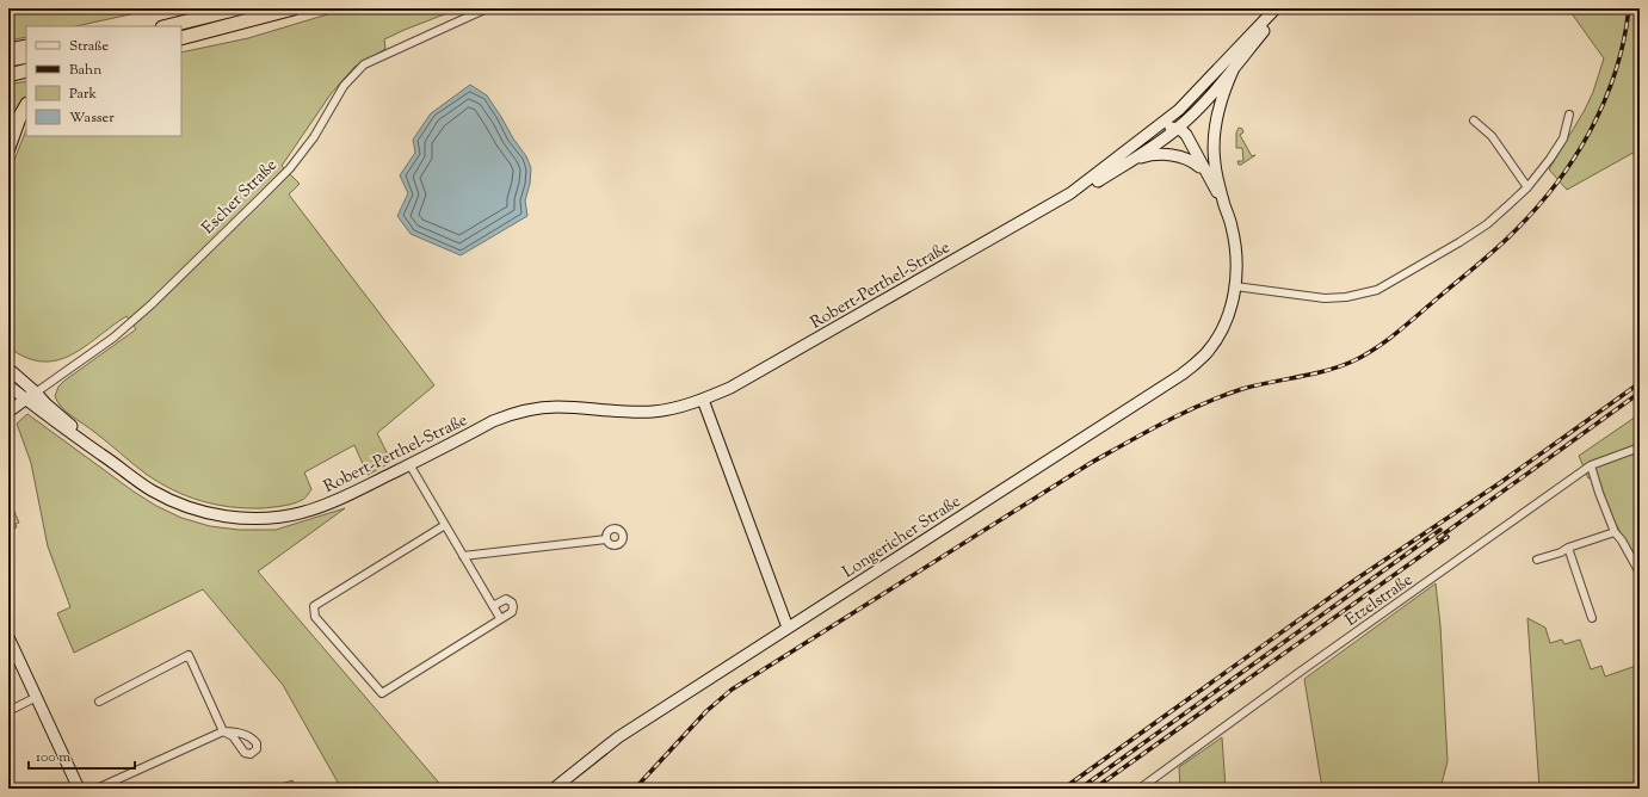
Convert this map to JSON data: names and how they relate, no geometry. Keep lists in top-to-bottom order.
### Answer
{
  "streets": {
    "street": [
      "Escher Straße",
      "Robert-Perthel-Straße",
      "Longericher Straße",
      "Etzelstraße"
    ]
  },
  "crossings": [
    ["Escher Straße", "Robert-Perthel-Straße"],
    ["Robert-Perthel-Straße", "Longericher Straße"]
  ],
  "legend": [
    "Straße",
    "Bahn",
    "Park",
    "Wasser"
  ],
  "scale_bar": "100 m"
}
